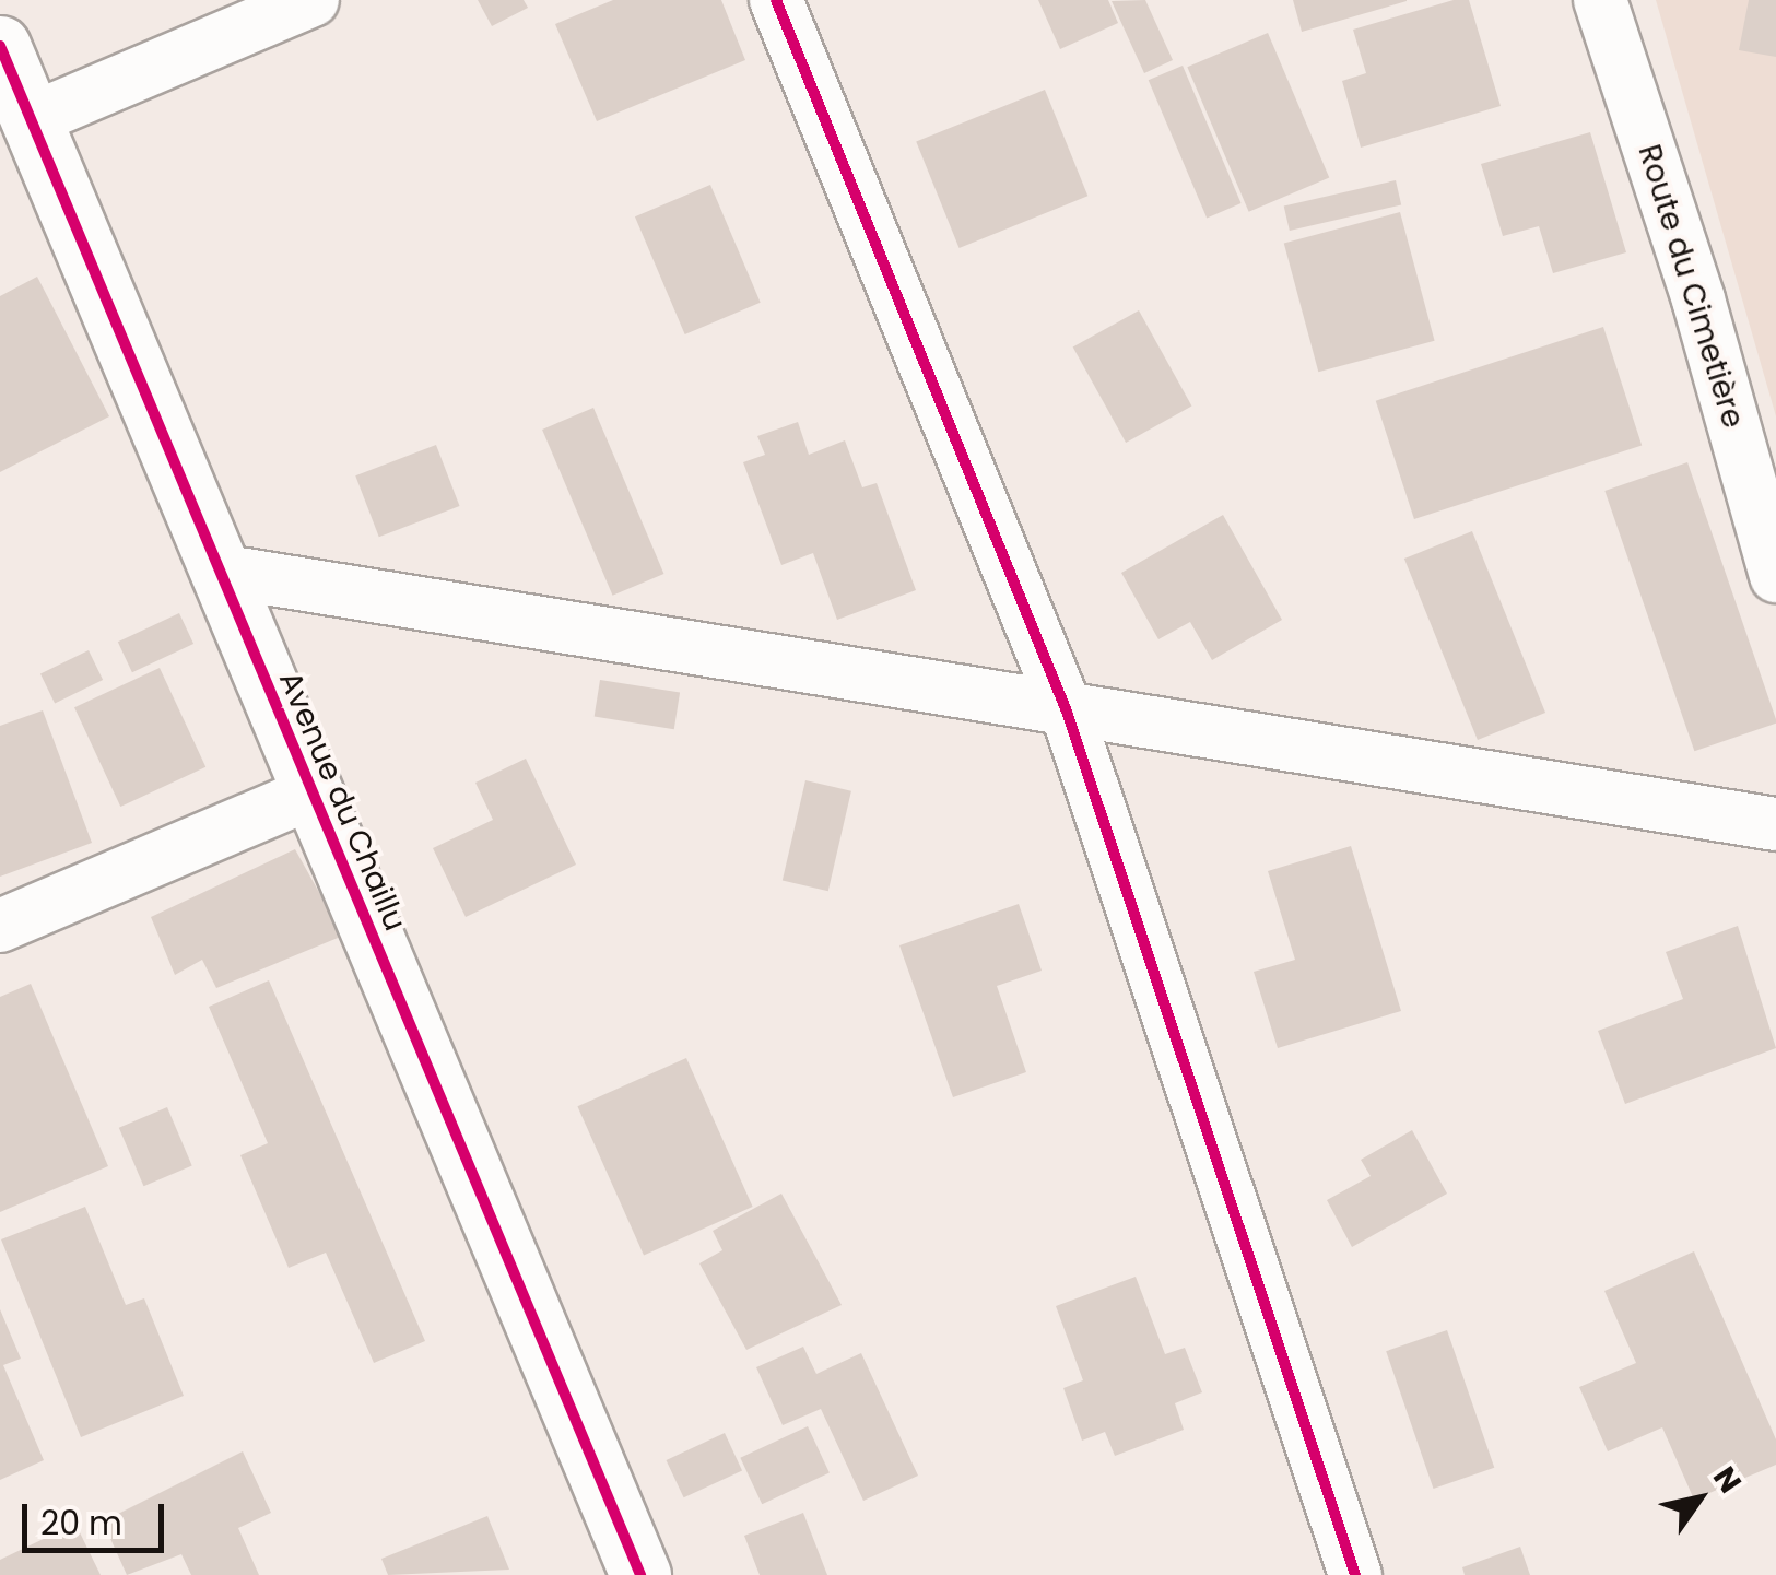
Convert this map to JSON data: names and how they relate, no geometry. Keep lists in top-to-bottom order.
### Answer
{
  "streets": {
    "street": ["Route du Cimetière", "Avenue du Chaillu"]
  },
  "scale_bar": "20 m",
  "north": "top right"
}
